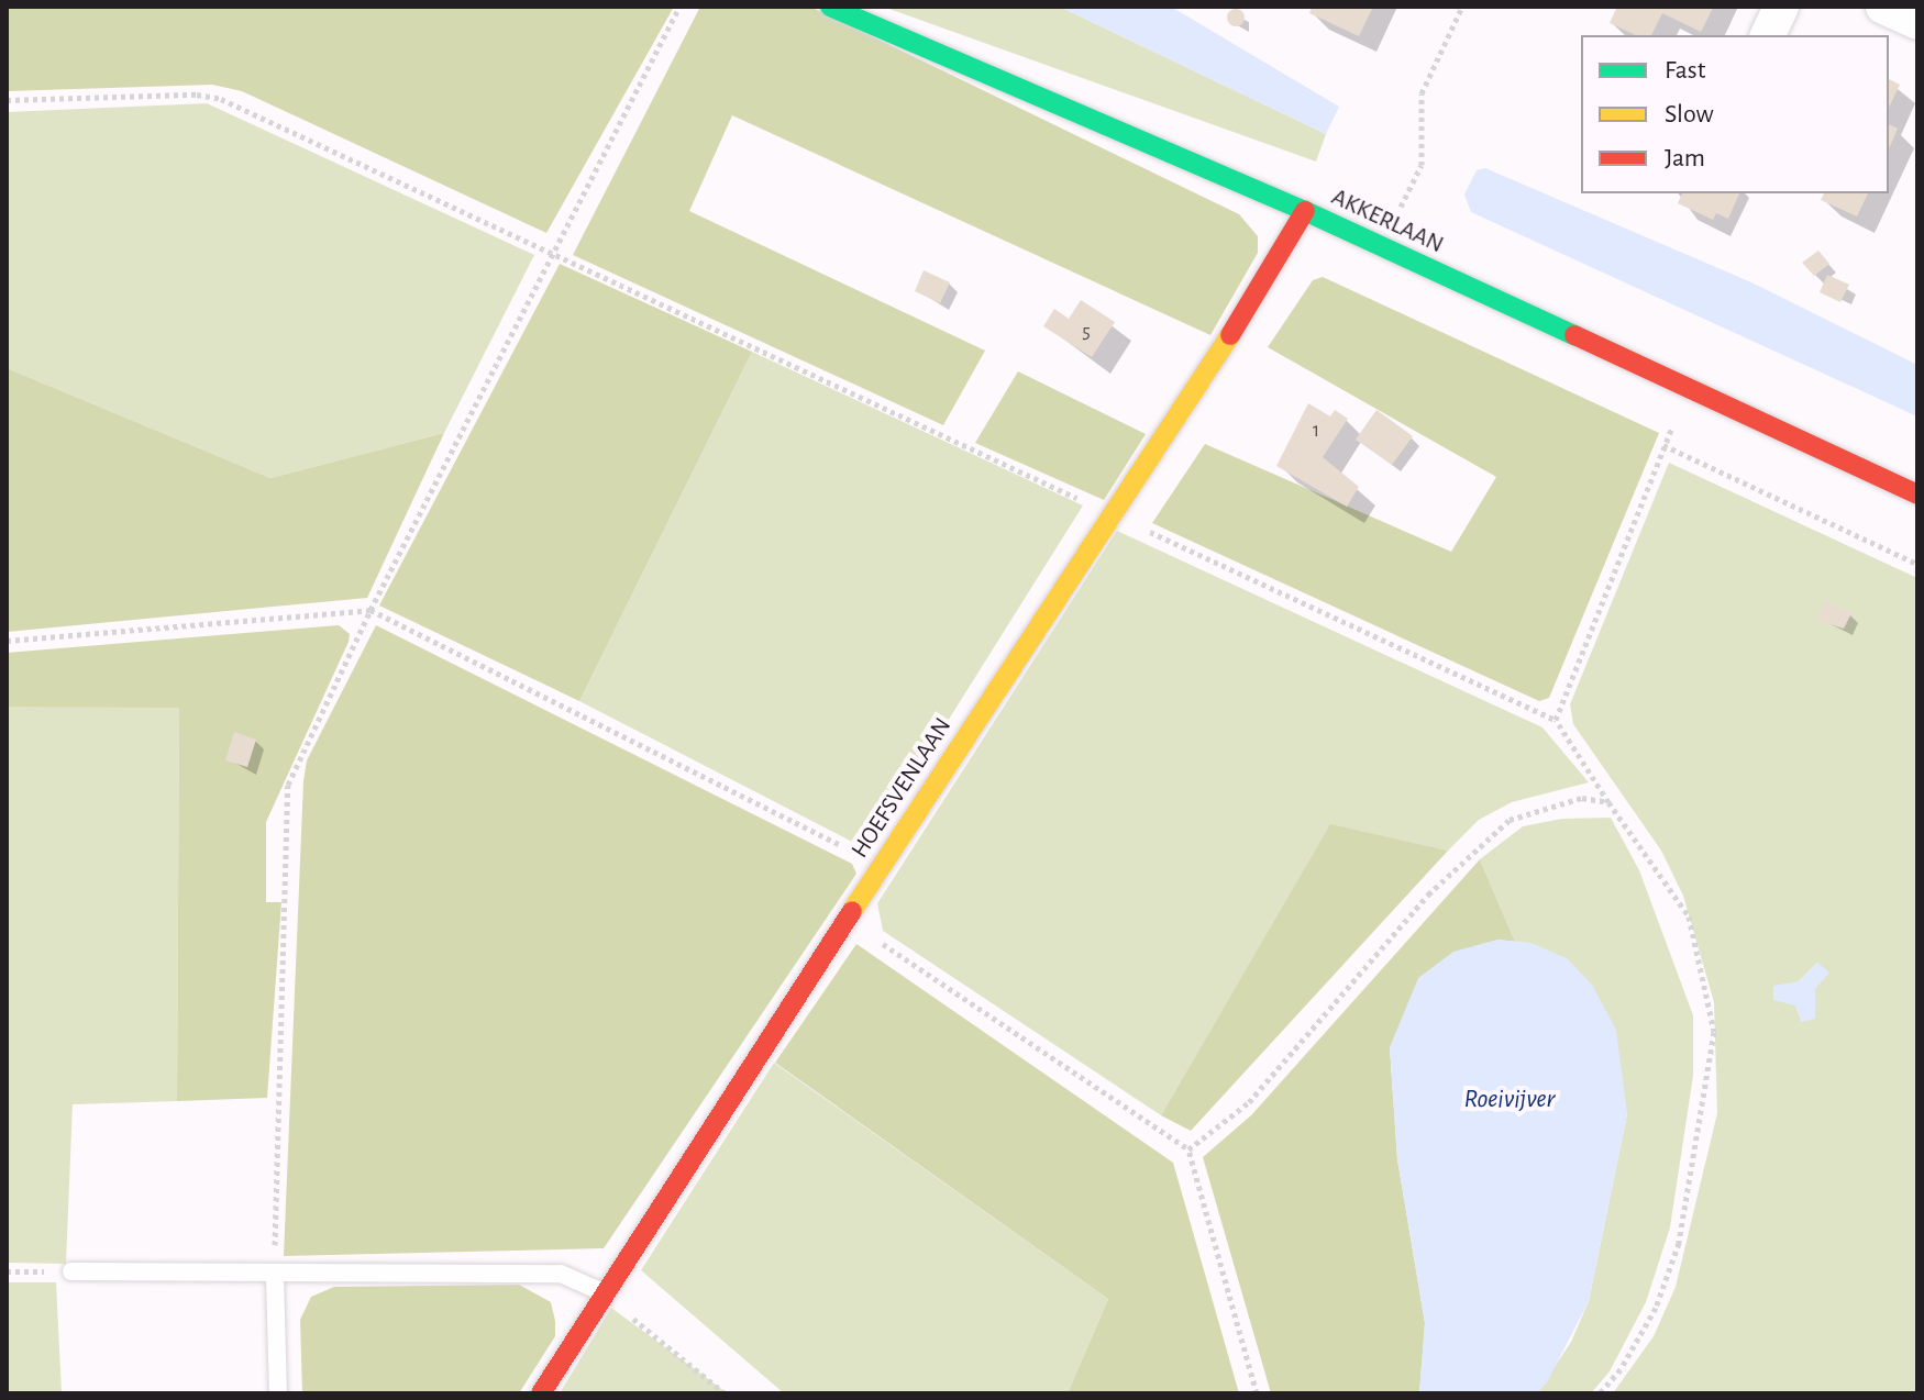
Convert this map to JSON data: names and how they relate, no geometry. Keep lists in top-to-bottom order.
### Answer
{
  "streets": {
    "street": ["AKKERLAAN", "HOEFSVENLAAN"]
  },
  "crossings": [
    ["AKKERLAAN", "HOEFSVENLAAN"]
  ],
  "water": ["Roeivijver"],
  "house_numbers": ["5", "1"],
  "legend": ["Fast", "Slow", "Jam"]
}
